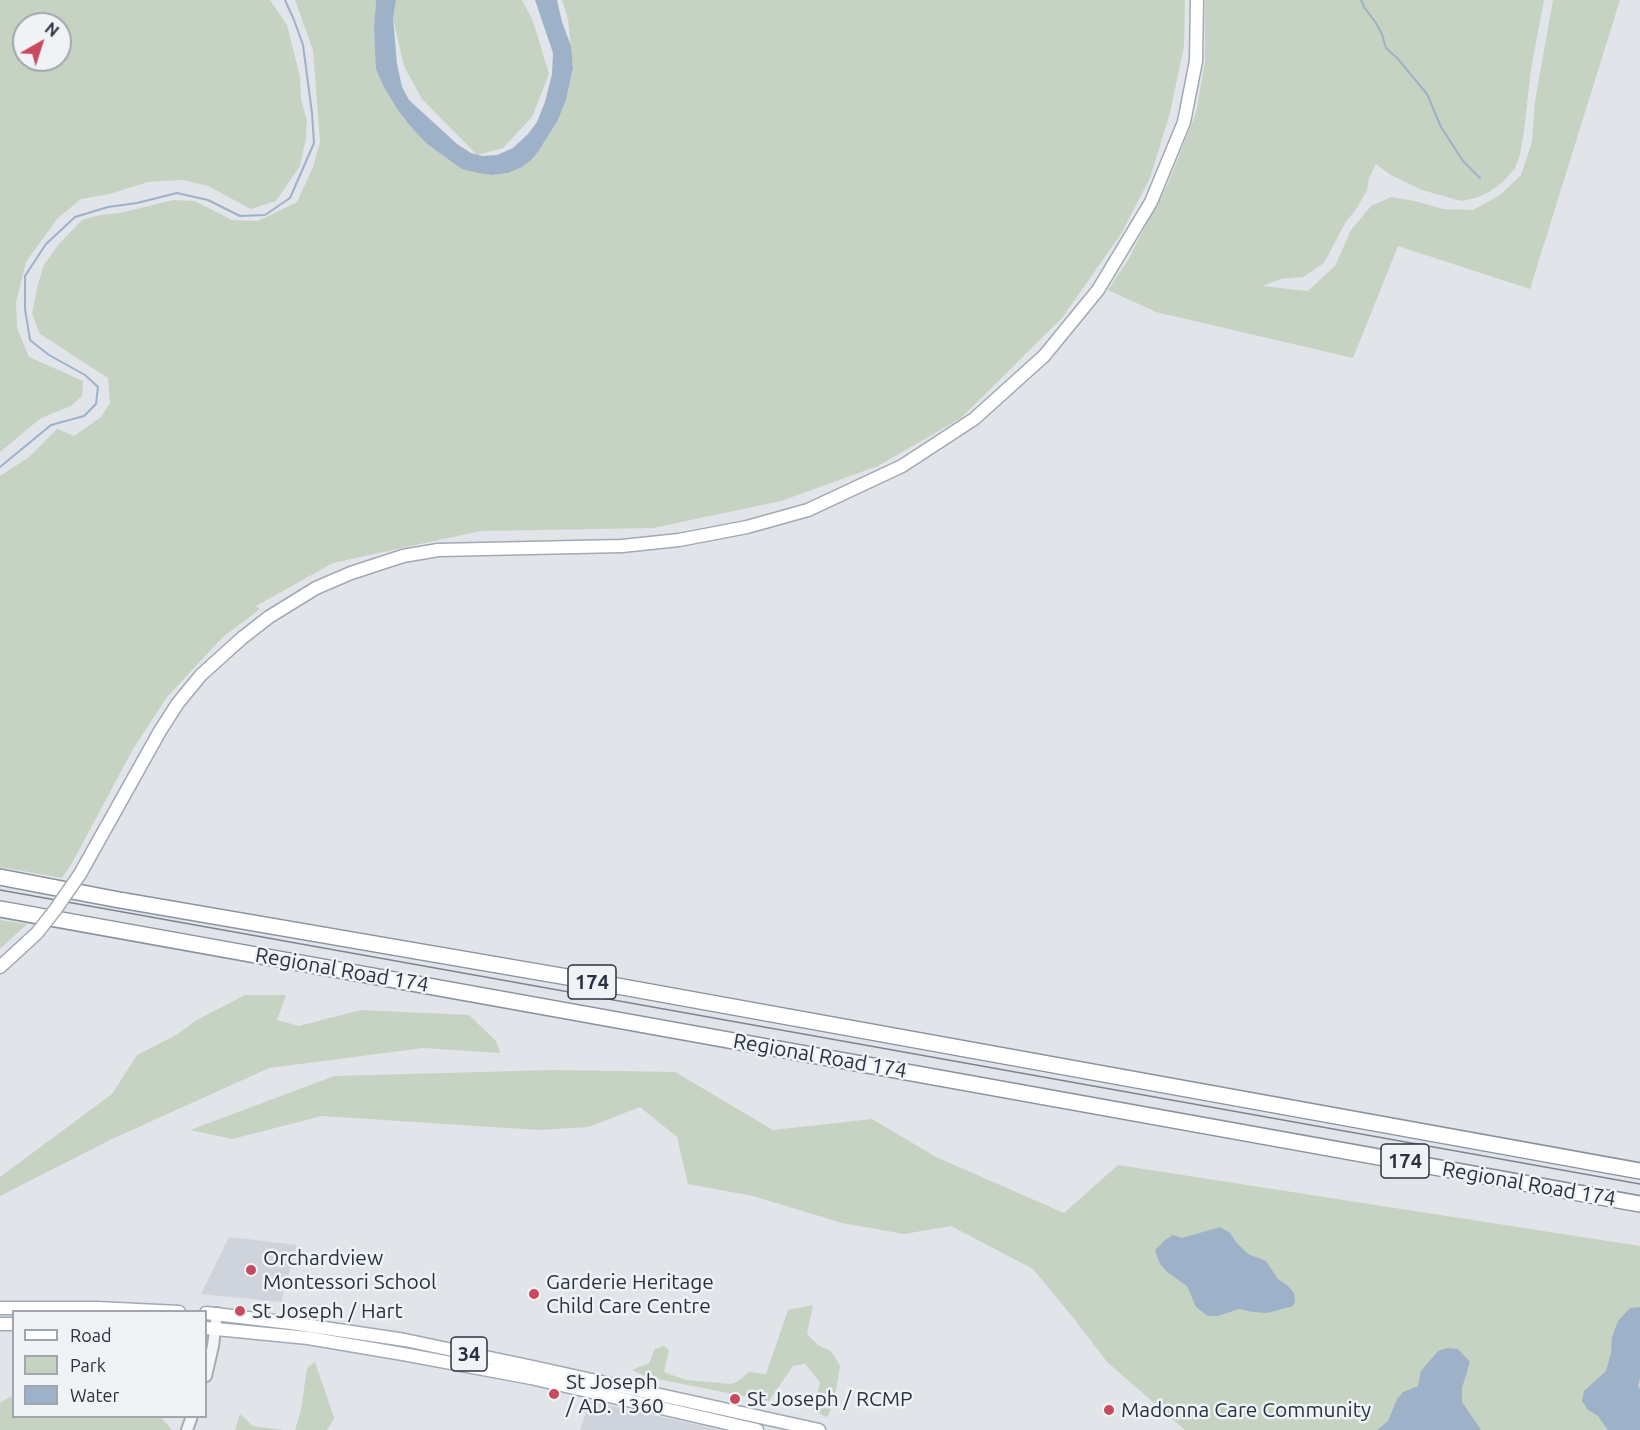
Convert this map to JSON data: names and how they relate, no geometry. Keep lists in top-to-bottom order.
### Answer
{
  "streets": {
    "highway": ["Regional Road 174", "174"],
    "main road": ["34"]
  },
  "places": [
    "Orchardview Montessori School",
    "Garderie Heritage Child Care Centre",
    "St Joseph / Hart",
    "St Joseph / AD. 1360",
    "St Joseph / RCMP",
    "Madonna Care Community"
  ],
  "legend": ["Road", "Park", "Water"],
  "north": "top right"
}
